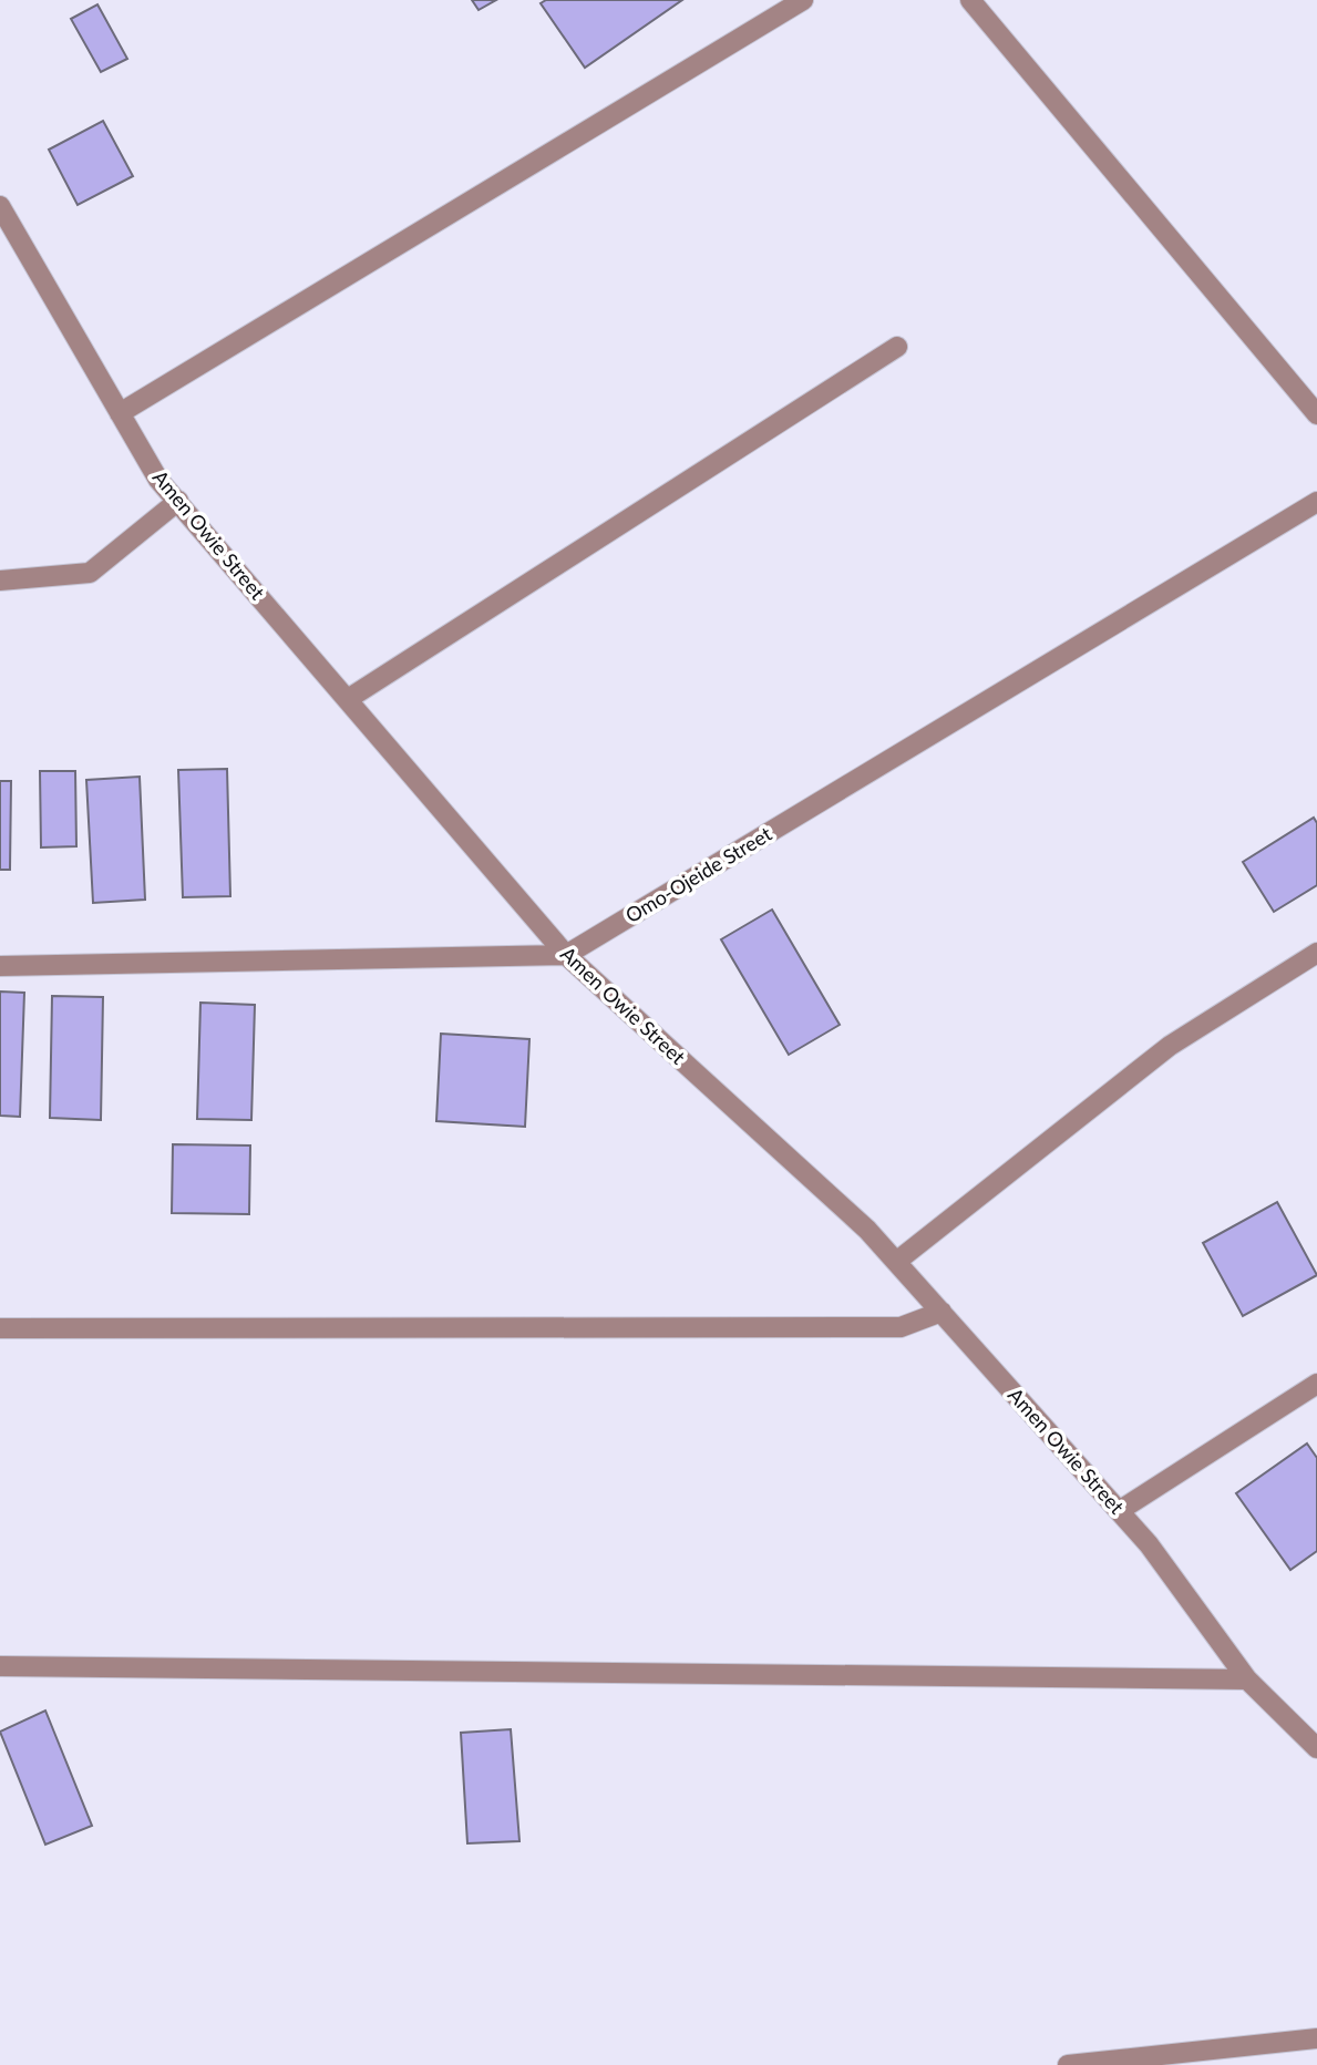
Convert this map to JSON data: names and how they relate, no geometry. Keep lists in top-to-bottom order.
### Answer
{
  "streets": {
    "street": ["Amen Owie Street", "Omo-Ojeide Street"]
  },
  "crossings": [
    ["Amen Owie Street", "Omo-Ojeide Street"]
  ]
}
